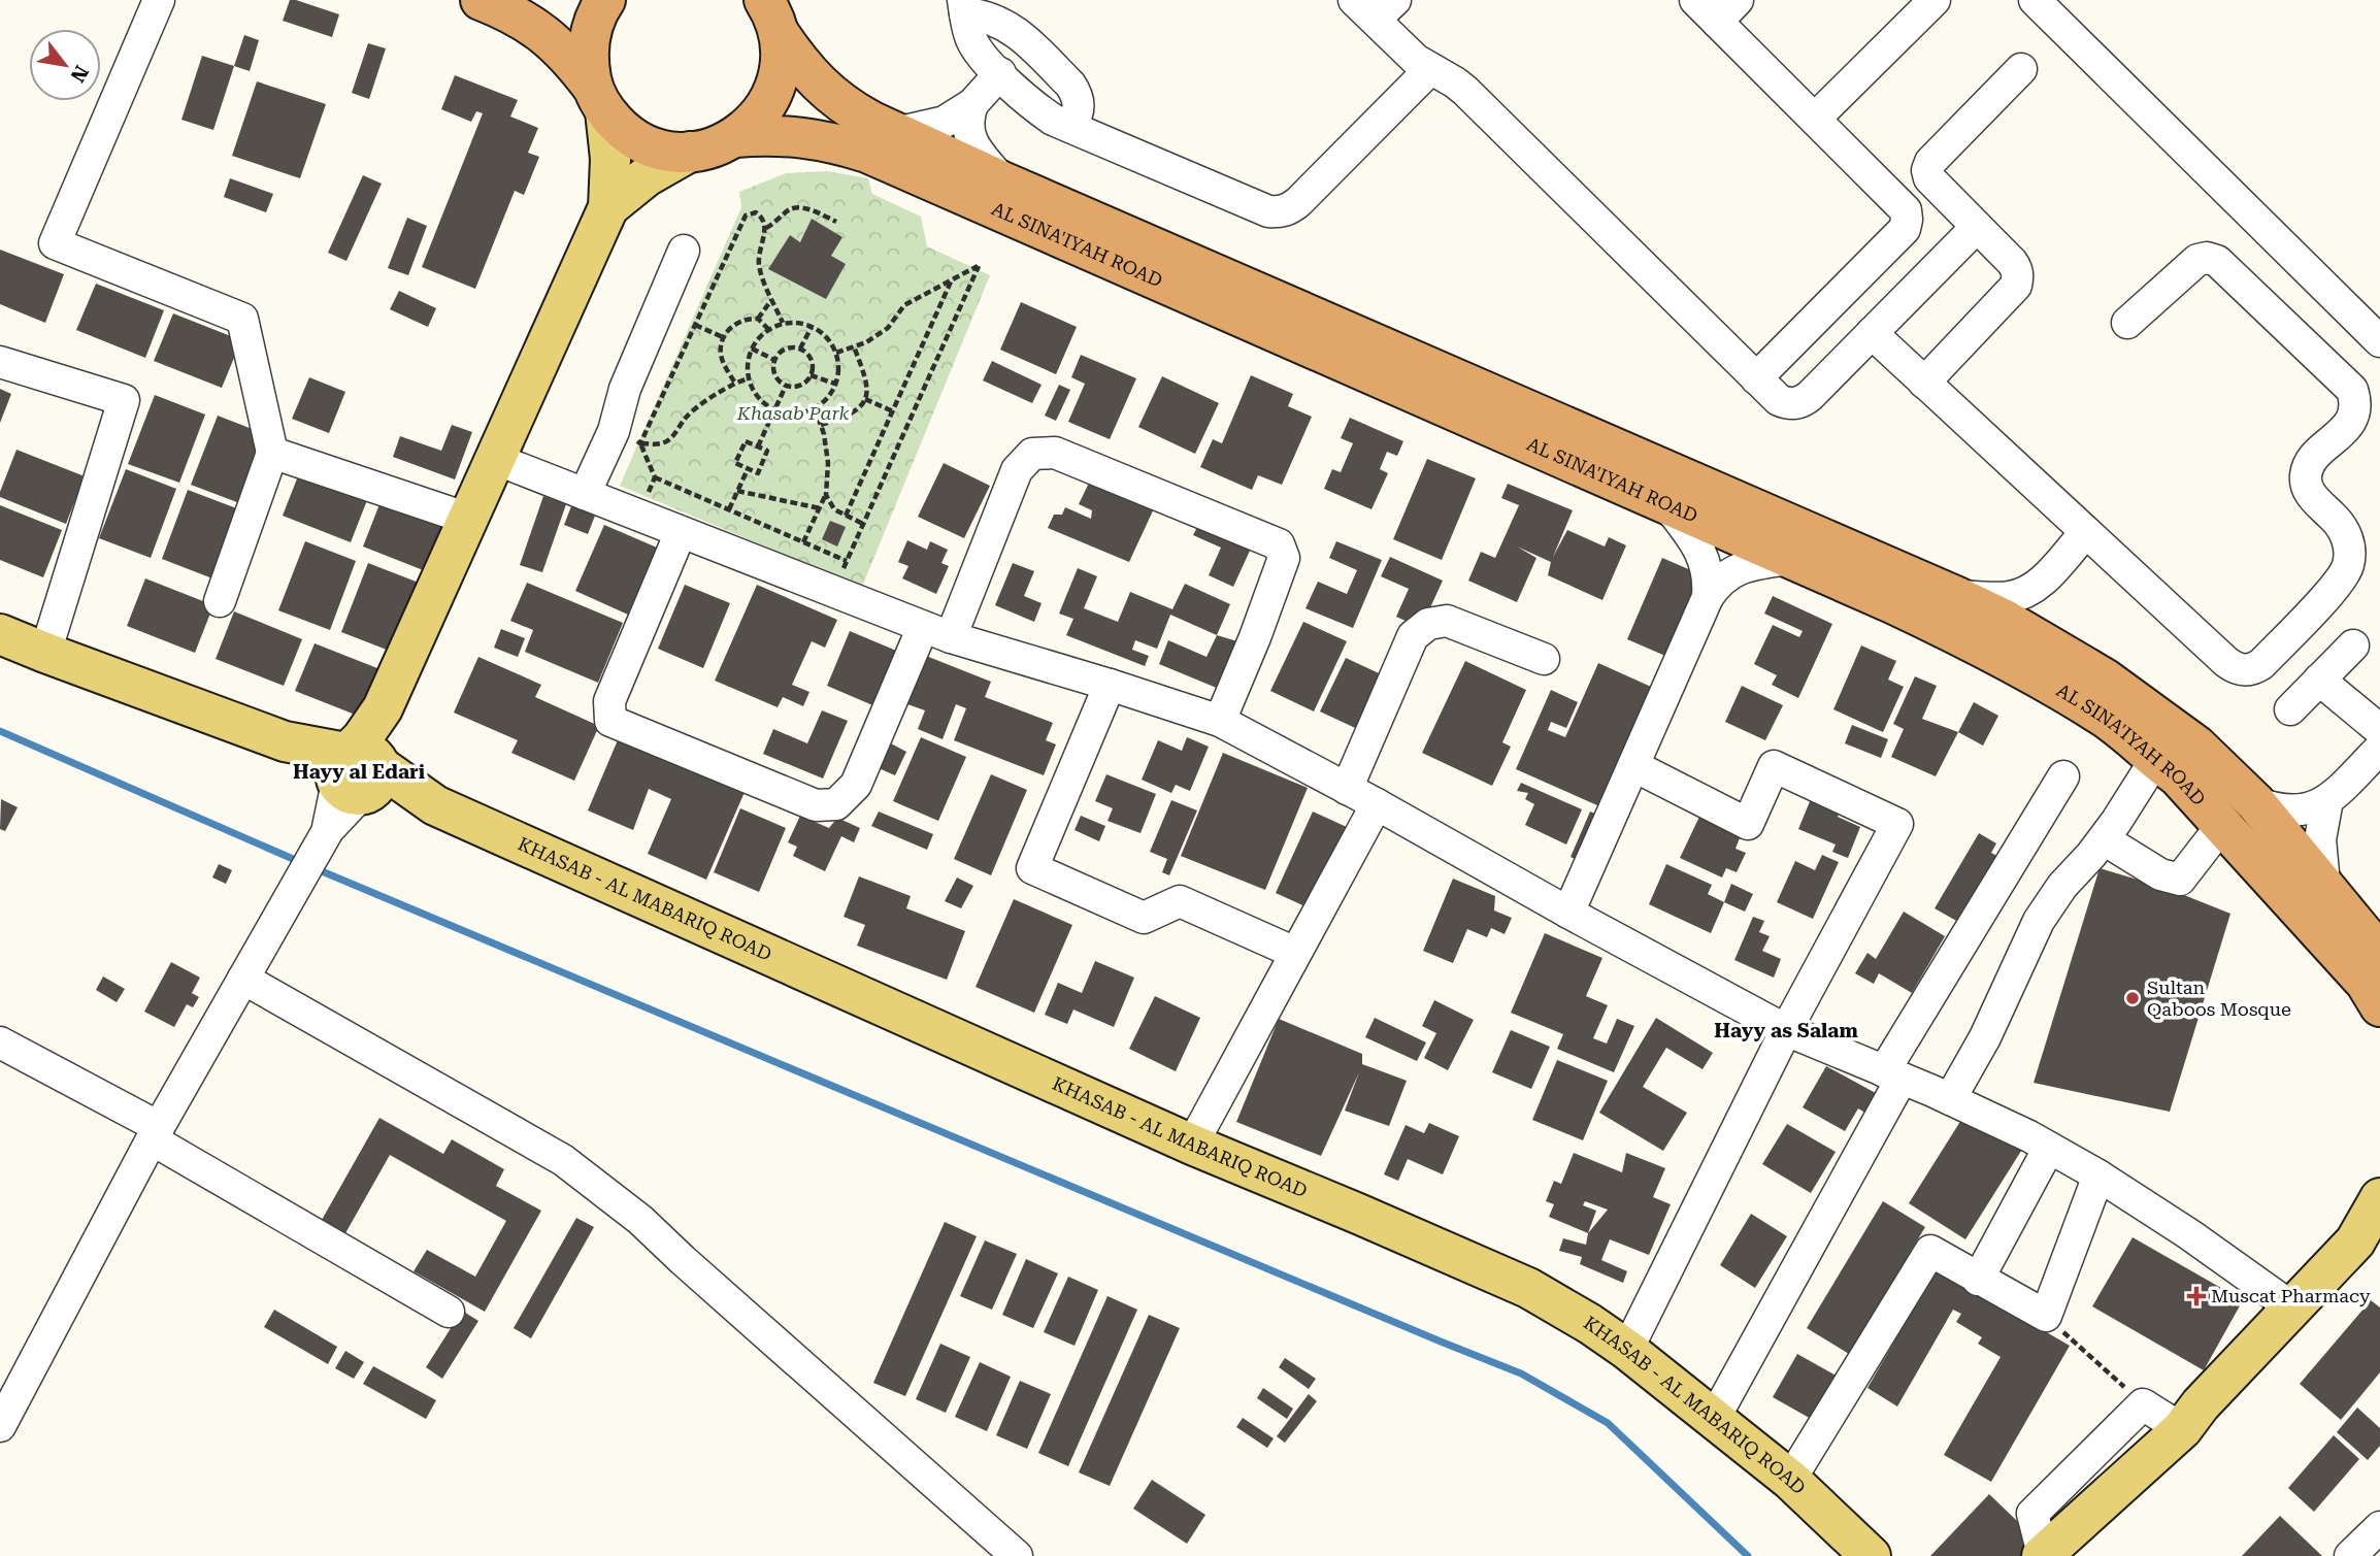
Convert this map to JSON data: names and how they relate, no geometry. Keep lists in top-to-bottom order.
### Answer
{
  "streets": {
    "highway": ["AL SINA'IYAH ROAD"],
    "main road": ["KHASAB - AL MABARIQ ROAD"]
  },
  "districts": ["Hayy al Edari", "Hayy as Salam"],
  "parks": ["Khasab Park"],
  "places": {
    "other": ["Sultan Qaboos Mosque"],
    "health": ["Muscat Pharmacy"]
  },
  "north": "bottom right"
}
